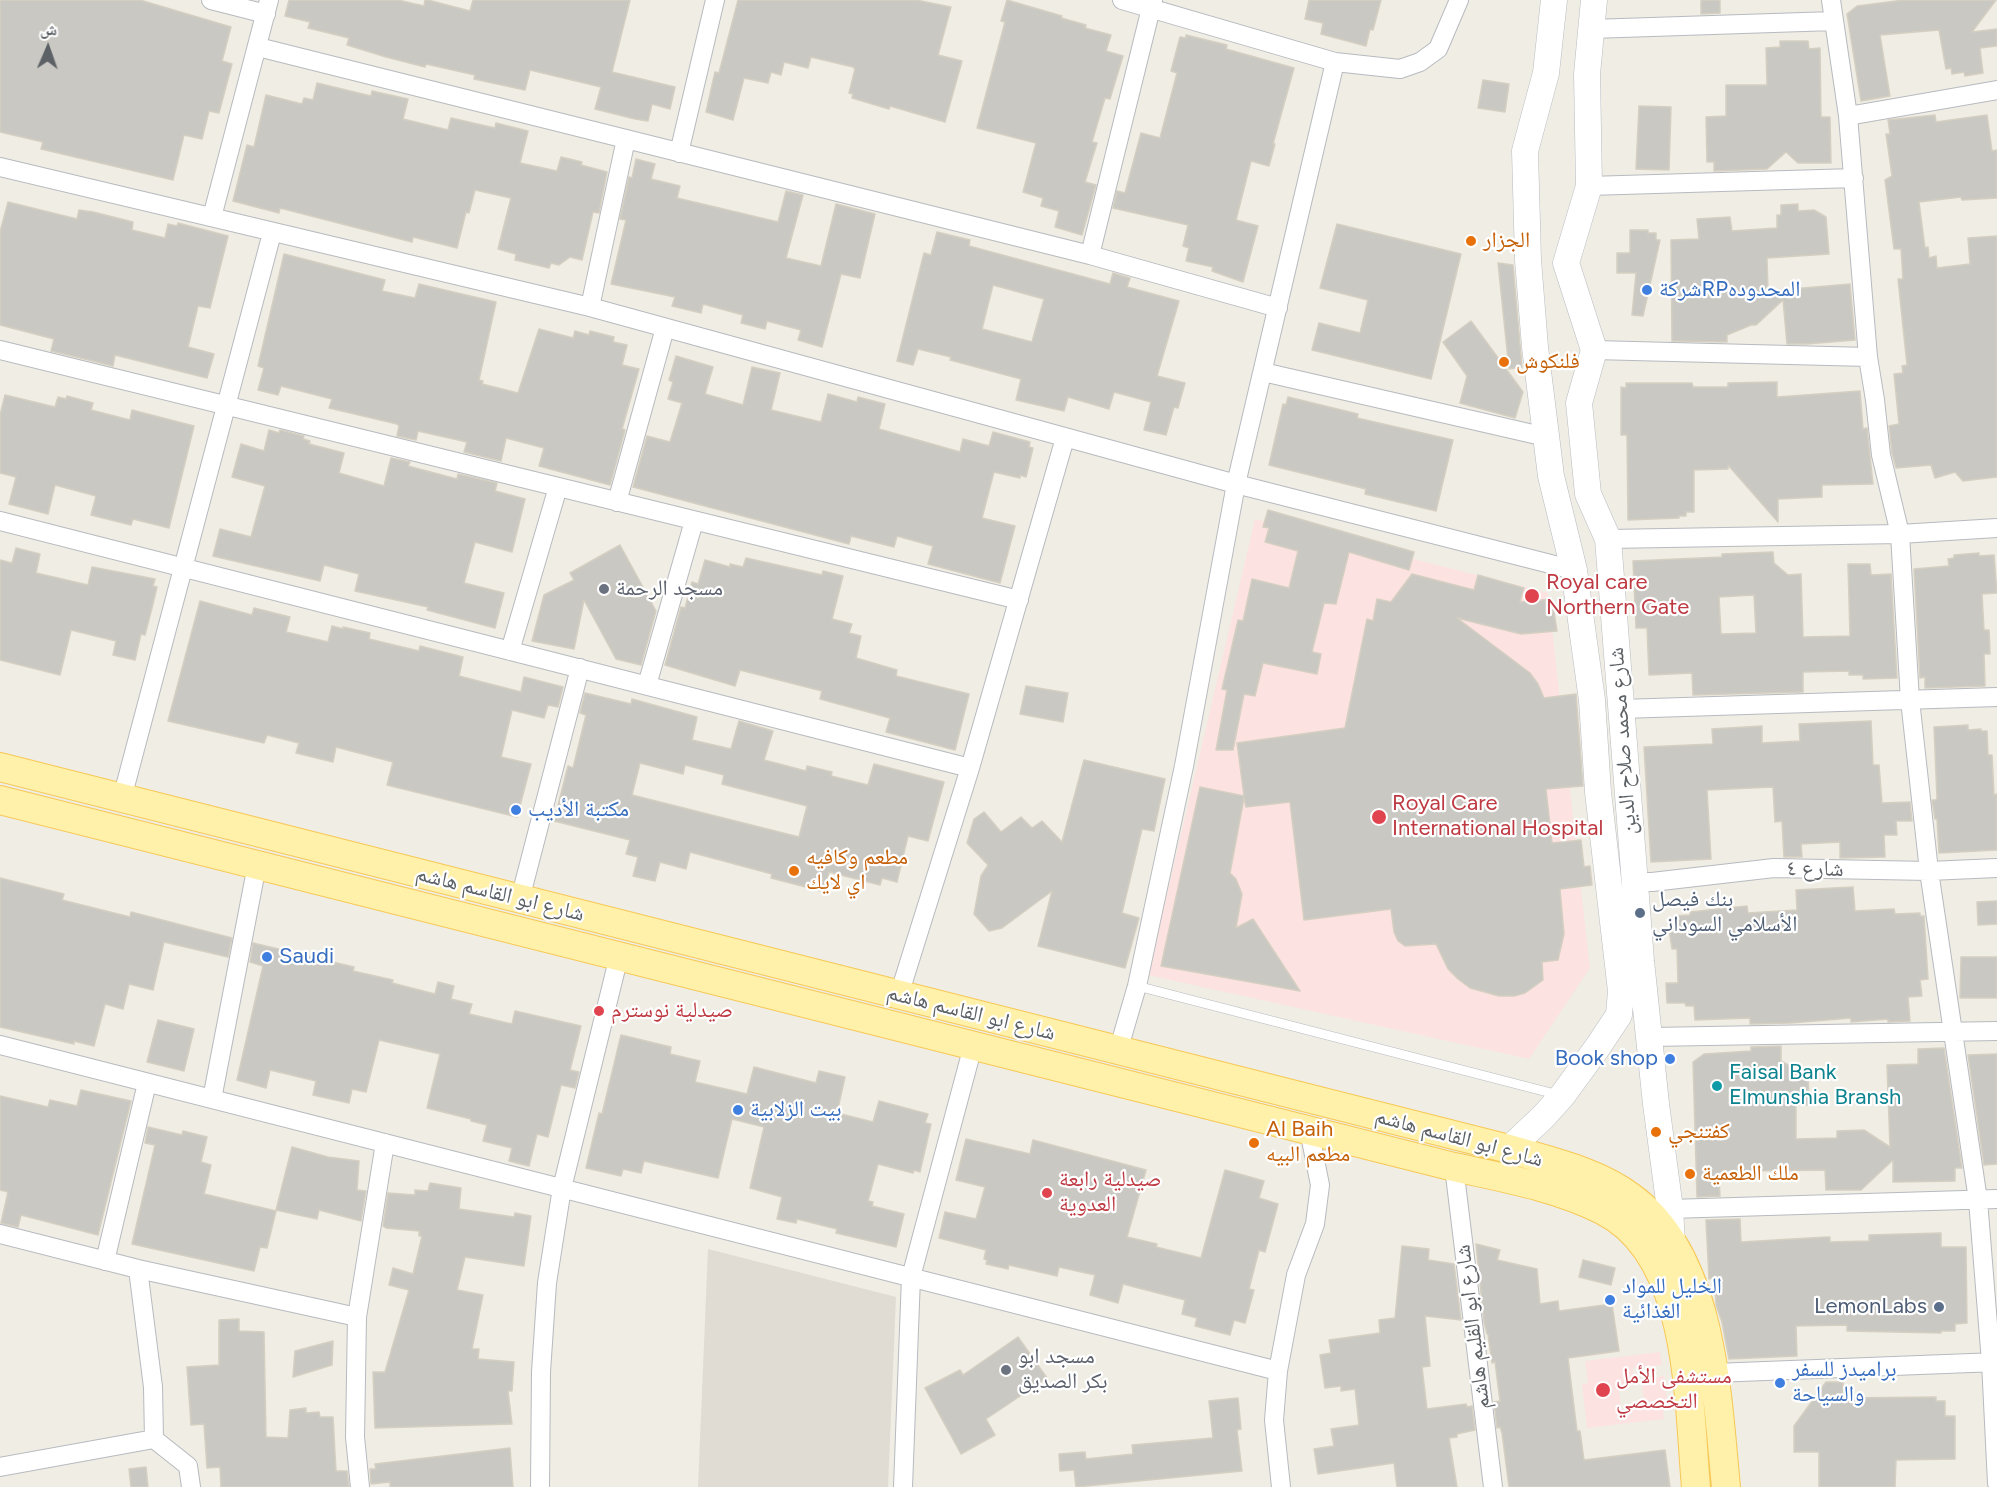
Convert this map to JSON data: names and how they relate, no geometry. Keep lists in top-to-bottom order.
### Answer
{
  "streets": {
    "main road": ["شارع محمد صلاح الدين", "شارع ابو القاسم هاشم"],
    "street": ["شارع ٤", "شارع ابو القليم هاشم"]
  },
  "crossings": [
    ["شارع محمد صلاح الدين", "شارع ٤"],
    ["شارع محمد صلاح الدين", "شارع ابو القاسم هاشم"],
    ["شارع ابو القاسم هاشم", "شارع ابو القليم هاشم"]
  ],
  "places": [
    "الجزار",
    "شركةRPالمحدوده",
    "فلنكوش",
    "مسجد الرحمة",
    "Royal care Northern Gate",
    "مكتبة الأديب",
    "Royal Care International Hospital",
    "مطعم وكافيه اي لايك",
    "بنك فيصل الأسلامي السوداني",
    "Saudi",
    "صيدلية نوسترم",
    "Book shop",
    "Faisal Bank Elmunshia Bransh",
    "بيت الزلابية",
    "كفتنجي",
    "Al Baih مطعم البيه",
    "ملك الطعمية",
    "صيدلية رابعة العدوية",
    "الخليل للمواد الغذائية",
    "LemonLabs",
    "مسجد ابو بكر الصديق",
    "براميدز للسفر والسياحة",
    "مستشفى الأمل التخصصي"
  ],
  "north": "top"
}
